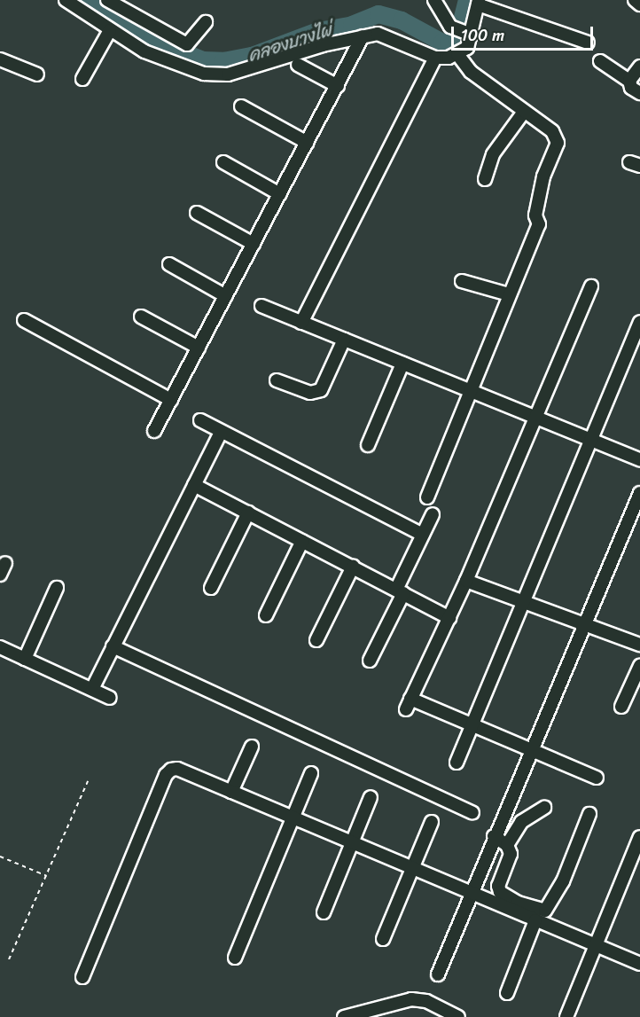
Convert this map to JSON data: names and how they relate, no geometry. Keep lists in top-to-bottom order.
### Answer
{
  "water": ["คลองบางไผ่"],
  "scale_bar": "100 m"
}
